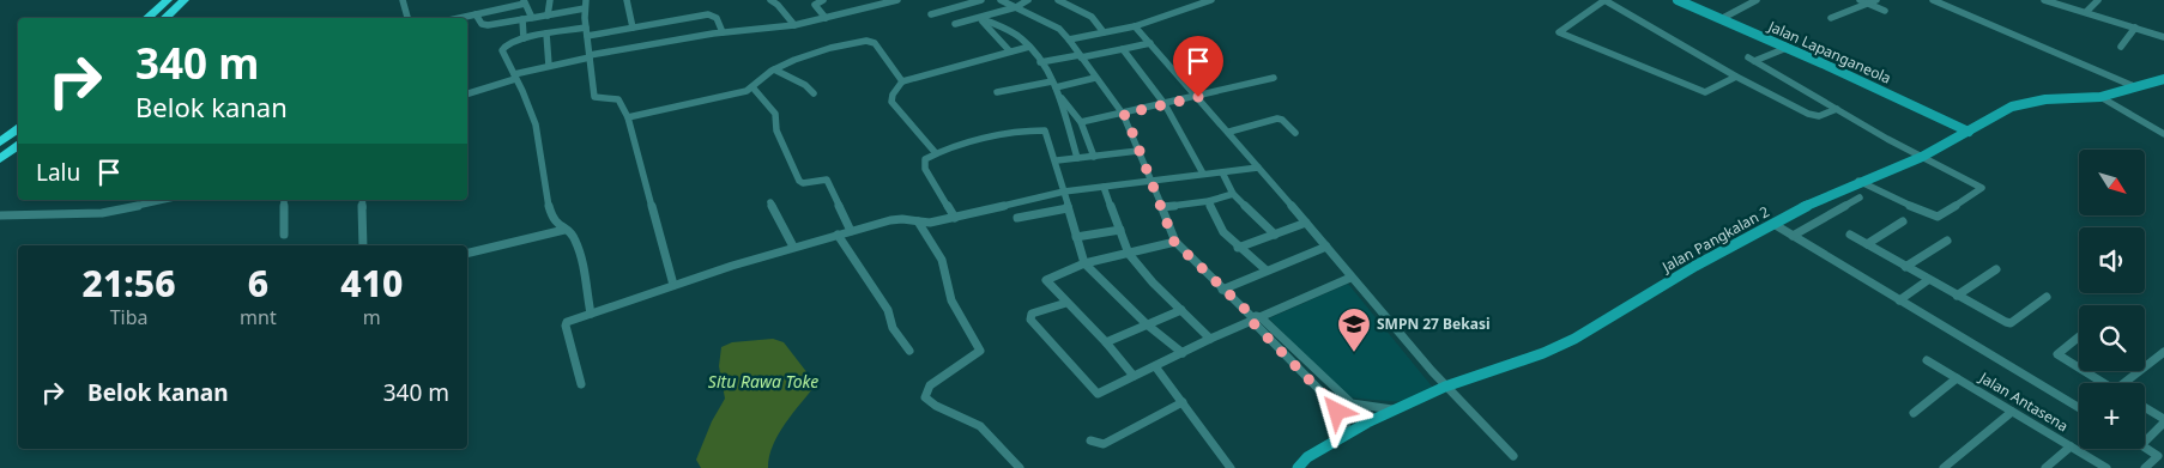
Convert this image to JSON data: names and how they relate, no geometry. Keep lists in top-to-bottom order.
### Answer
{
  "streets": {
    "street": ["Jalan Lapanganeola", "Jalan Pangkalan 2", "Jalan Antasena"]
  },
  "crossings": [
    ["Jalan Lapanganeola", "Jalan Pangkalan 2"]
  ],
  "water": ["Situ Rawa Toke"],
  "places": {
    "school or university": ["SMPN 27 Bekasi"]
  },
  "north": "bottom right",
  "page": {
    "turn": ["340 m", "Belok kanan"],
    "then": "Lalu",
    "map_buttons": "+",
    "eta": [
      "21:56",
      "Tiba",
      "6",
      "mnt",
      "410",
      "m"
    ],
    "list": [
      {
        "name": "Belok kanan",
        "value": "340 m"
      }
    ]
  }
}
